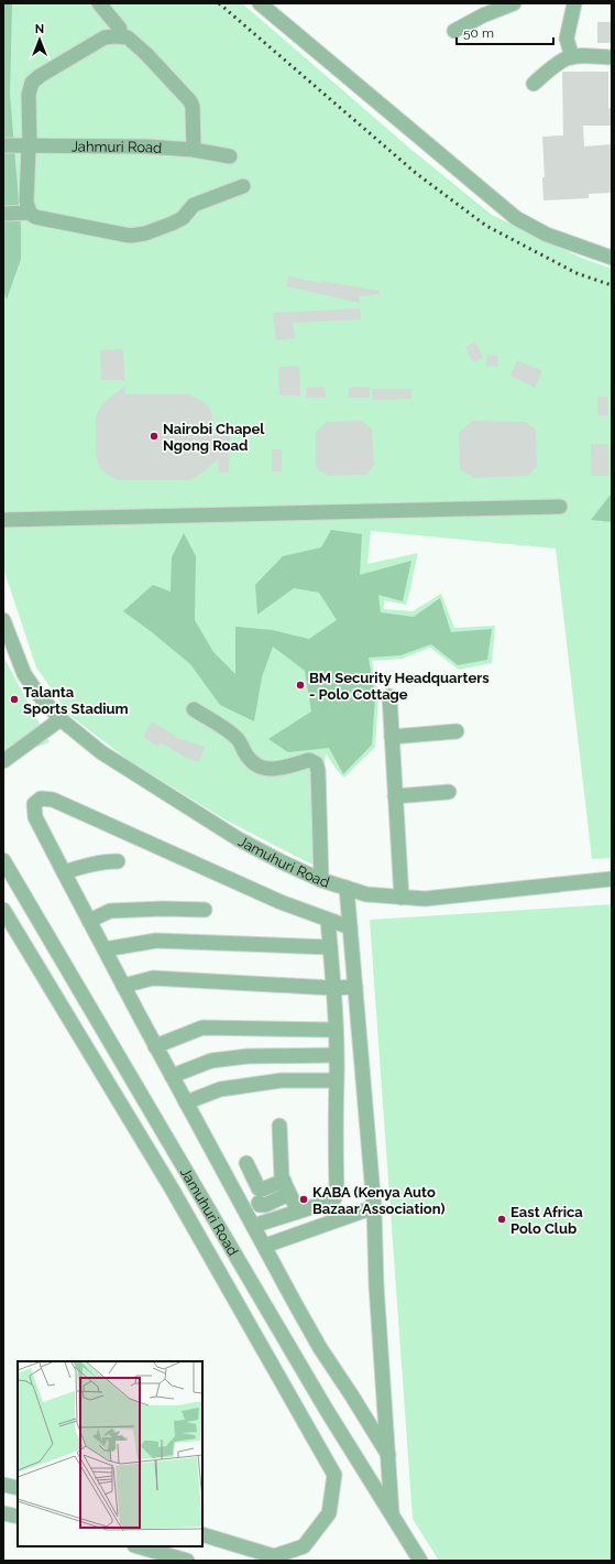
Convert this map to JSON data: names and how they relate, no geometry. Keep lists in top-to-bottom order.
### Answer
{
  "streets": {
    "street": ["Jahmuri Road", "Jamuhuri Road"]
  },
  "places": [
    "Nairobi Chapel Ngong Road",
    "BM Security Headquarters - Polo Cottage",
    "Talanta Sports Stadium",
    "KABA (Kenya Auto Bazaar Association)",
    "East Africa Polo Club"
  ],
  "scale_bar": "50 m",
  "north": "top"
}
